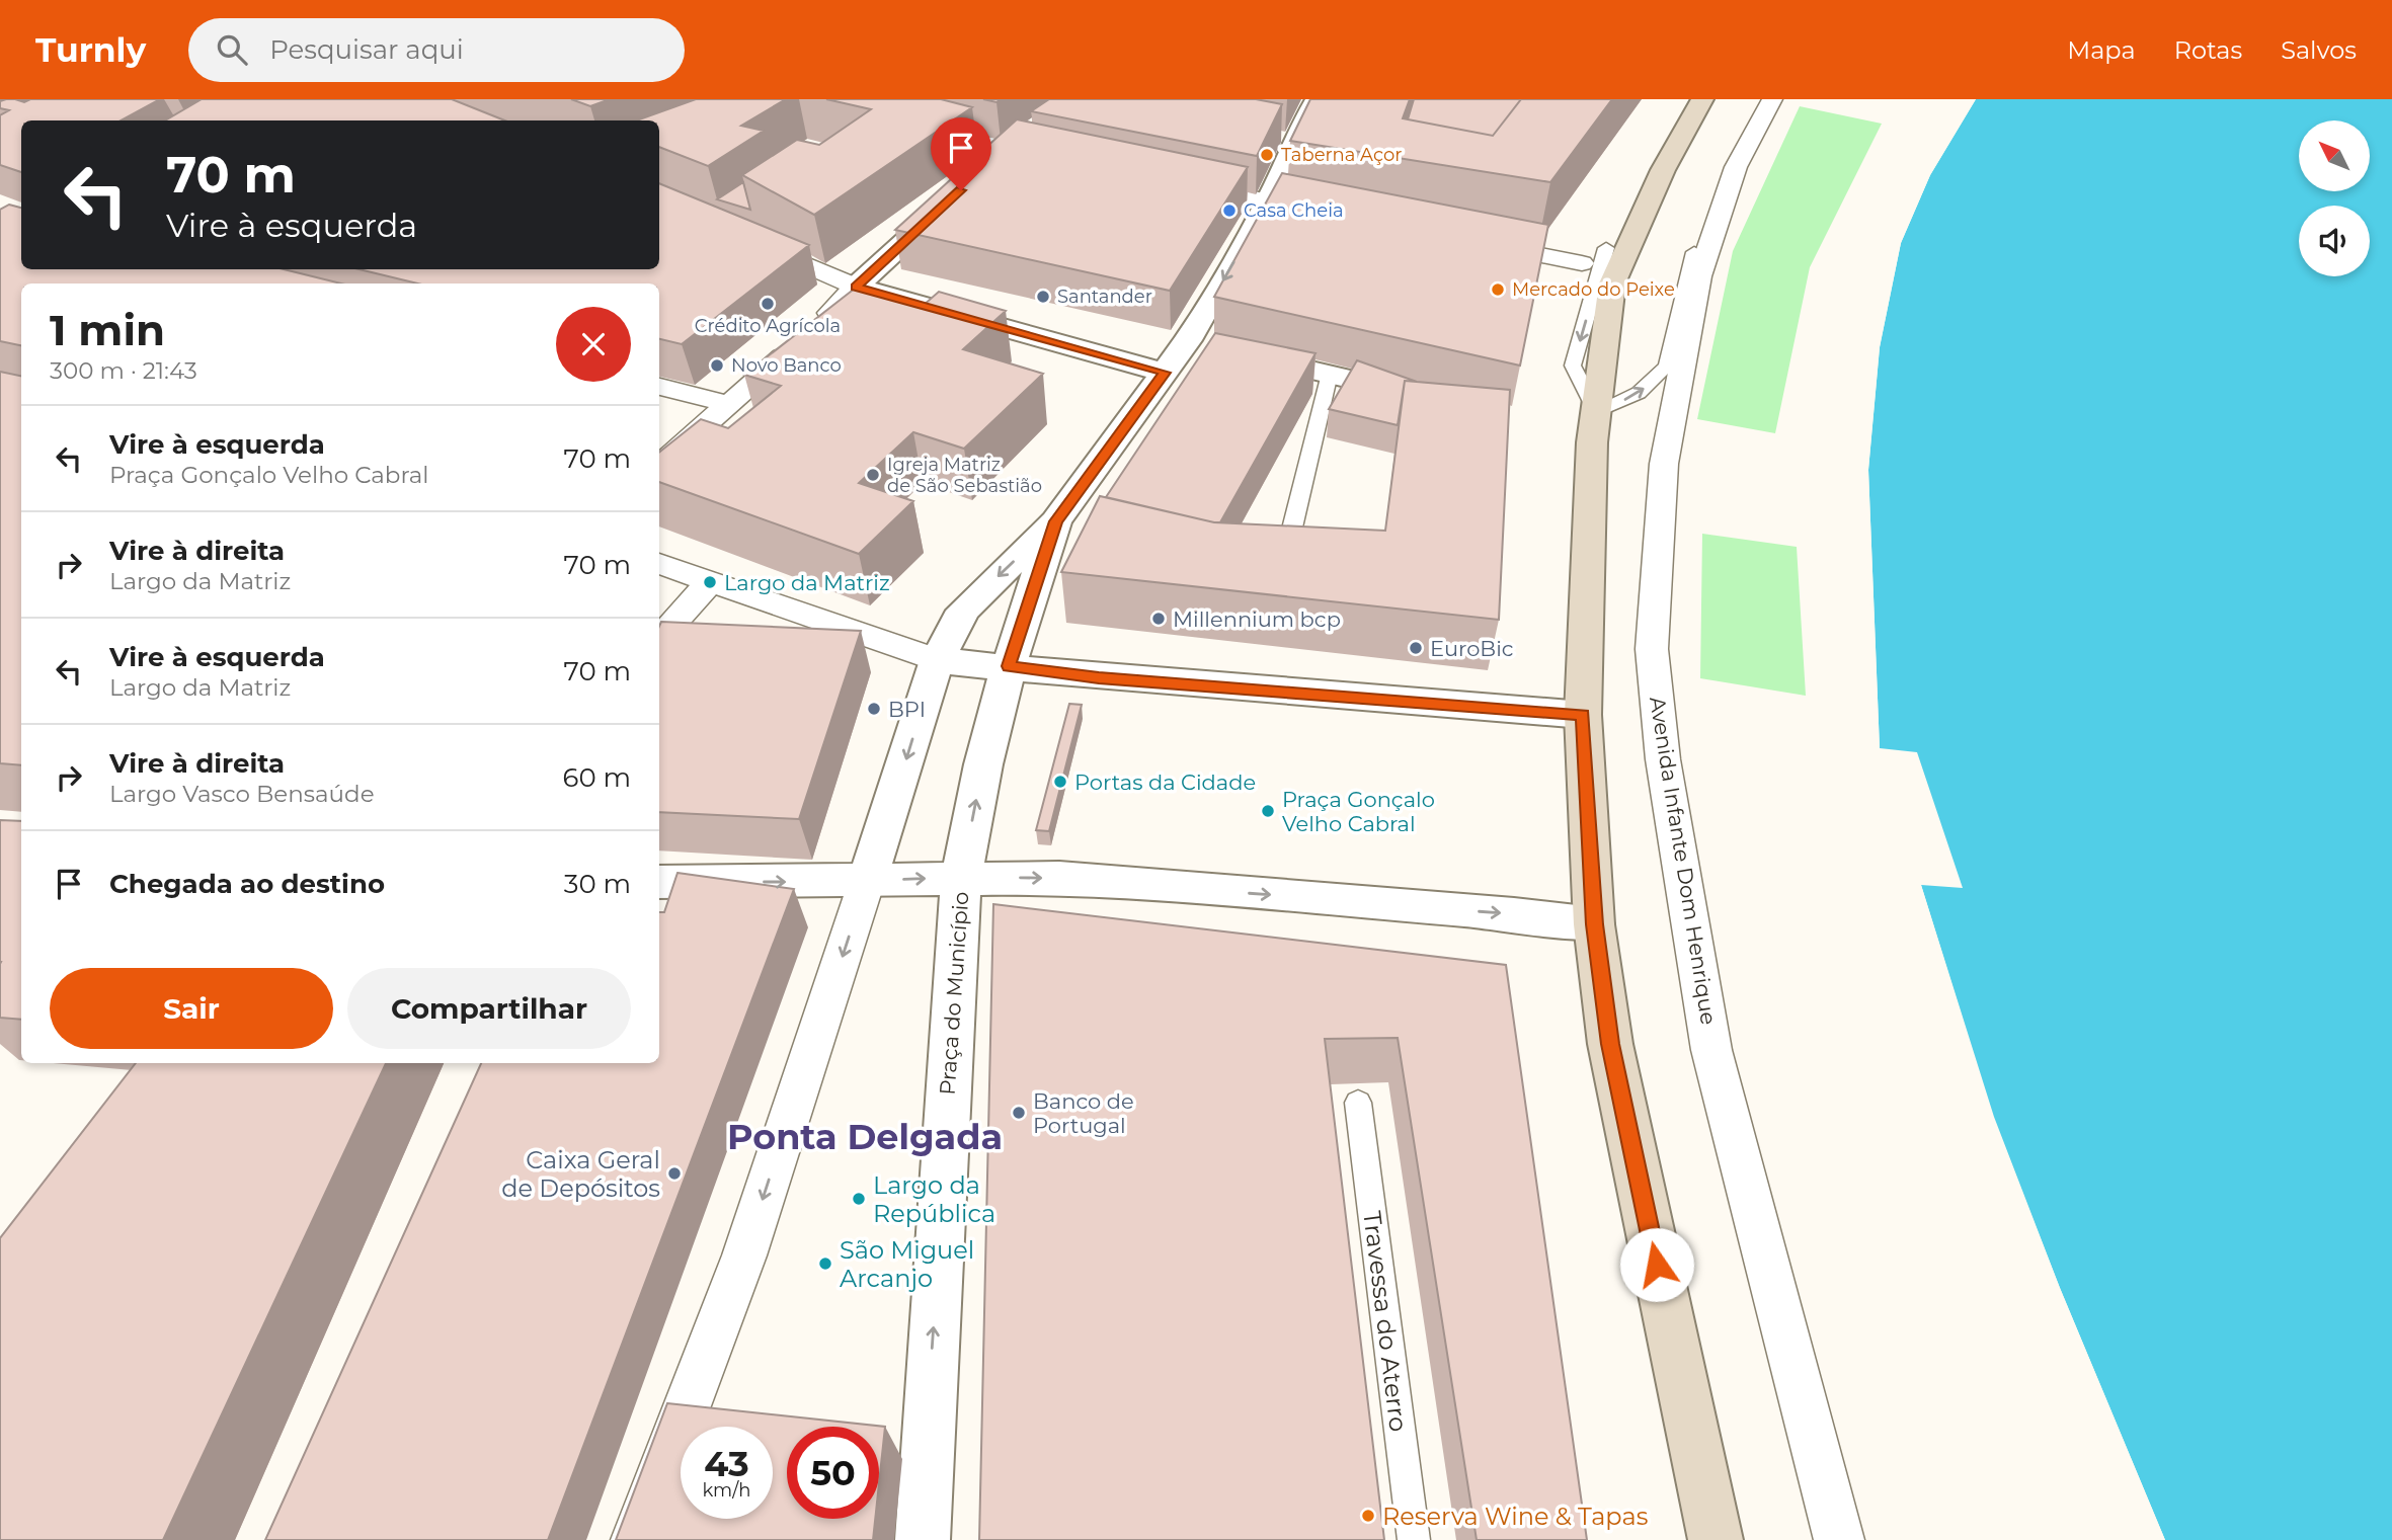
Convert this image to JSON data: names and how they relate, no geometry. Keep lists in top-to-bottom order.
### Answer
{
  "streets": {
    "street": ["Avenida Infante Dom Henrique", "Praça do Município"],
    "lane": ["Travessa do Aterro"]
  },
  "districts": ["Ponta Delgada"],
  "places": [
    "Taberna Açor",
    "Casa Cheia",
    "Mercado do Peixe",
    "Santander",
    "Crédito Agrícola",
    "Novo Banco",
    "Igreja Matriz de São Sebastião",
    "Largo da Matriz",
    "Millennium bcp",
    "EuroBic",
    "BPI",
    "Portas da Cidade",
    "Praça Gonçalo Velho Cabral",
    "Banco de Portugal",
    "Caixa Geral de Depósitos",
    "Largo da República",
    "São Miguel Arcanjo",
    "Reserva Wine & Tapas"
  ],
  "north": "top left",
  "page": {
    "header": "Turnly",
    "search": "Pesquisar aqui",
    "nav": ["Mapa", "Rotas", "Salvos"],
    "turn": ["70 m", "Vire à esquerda"],
    "heading": ["1 min", "300 m · 21:43"],
    "list": [
      {
        "name": "Vire à esquerda",
        "note": "Praça Gonçalo Velho Cabral",
        "value": "70 m"
      },
      {
        "name": "Vire à direita",
        "note": "Largo da Matriz",
        "value": "70 m"
      },
      {
        "name": "Vire à esquerda",
        "note": "Largo da Matriz",
        "value": "70 m"
      },
      {
        "name": "Vire à direita",
        "note": "Largo Vasco Bensaúde",
        "value": "60 m"
      },
      {
        "name": "Chegada ao destino",
        "value": "30 m"
      }
    ],
    "buttons": ["Sair", "Compartilhar"],
    "speed": "43 km/h",
    "limit": "50"
  }
}
